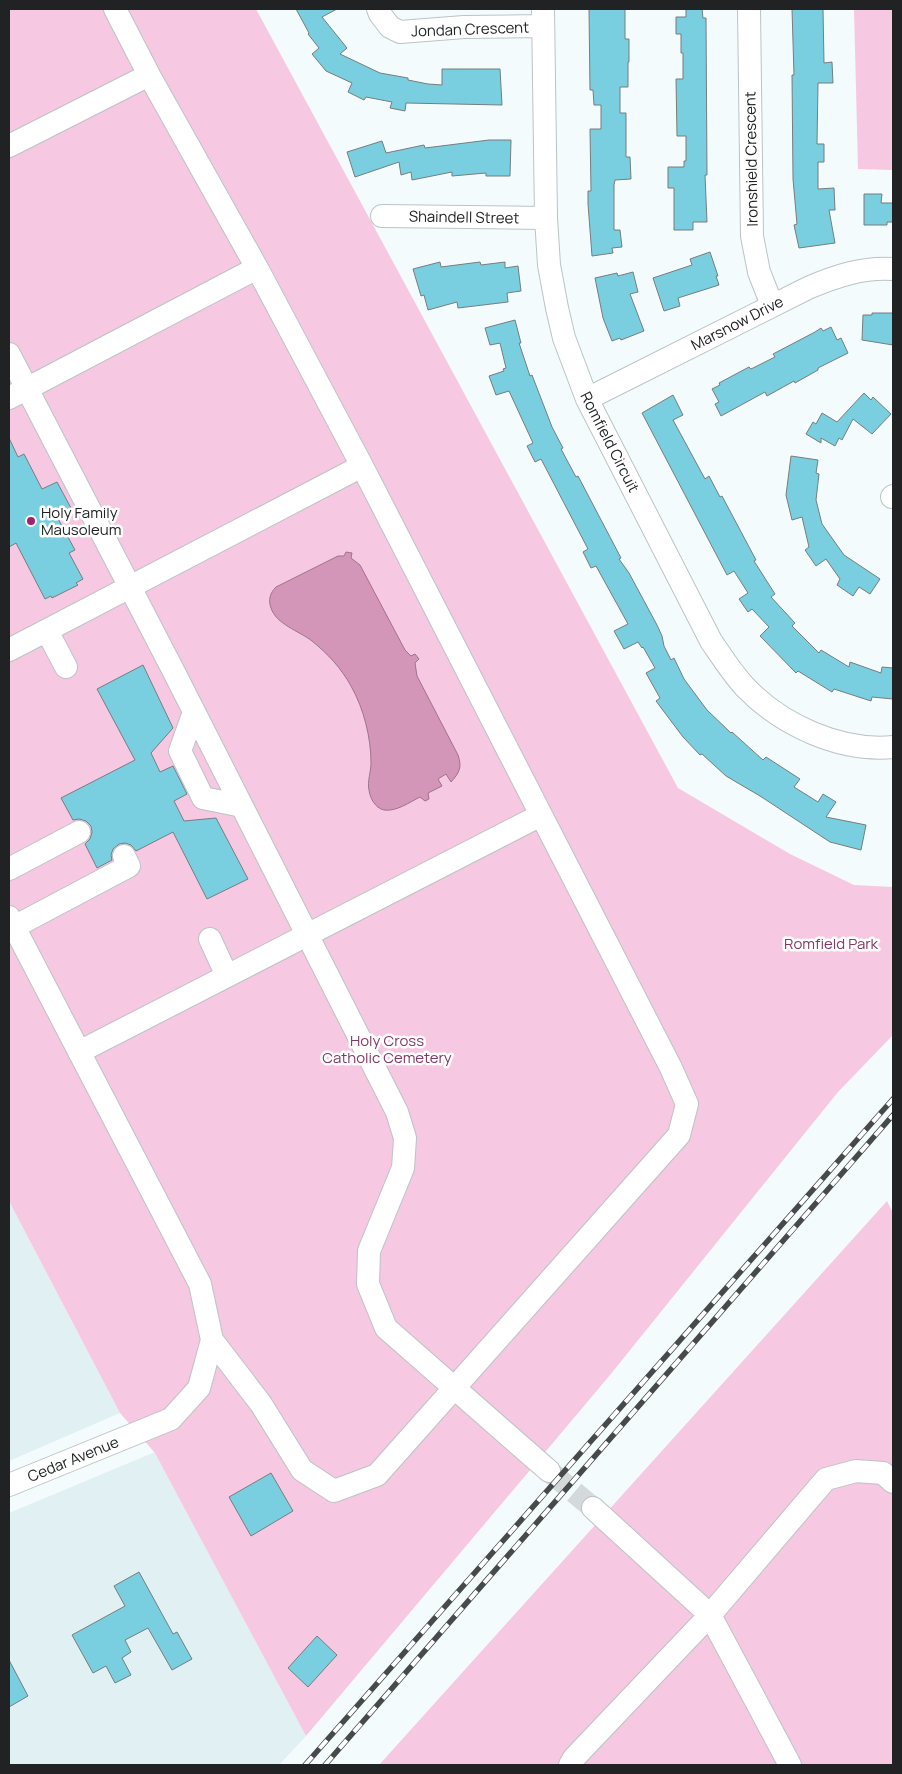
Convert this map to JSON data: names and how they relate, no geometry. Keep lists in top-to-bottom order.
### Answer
{
  "streets": {
    "street": [
      "Jondan Crescent",
      "Ironshield Crescent",
      "Shaindell Street",
      "Marsnow Drive",
      "Romfield Circuit",
      "Cedar Avenue"
    ]
  },
  "crossings": [
    ["Jondan Crescent", "Romfield Circuit"],
    ["Ironshield Crescent", "Marsnow Drive"],
    ["Shaindell Street", "Romfield Circuit"],
    ["Marsnow Drive", "Romfield Circuit"]
  ],
  "parks": ["Romfield Park", "Holy Cross Catholic Cemetery"],
  "places": ["Holy Family Mausoleum"]
}
